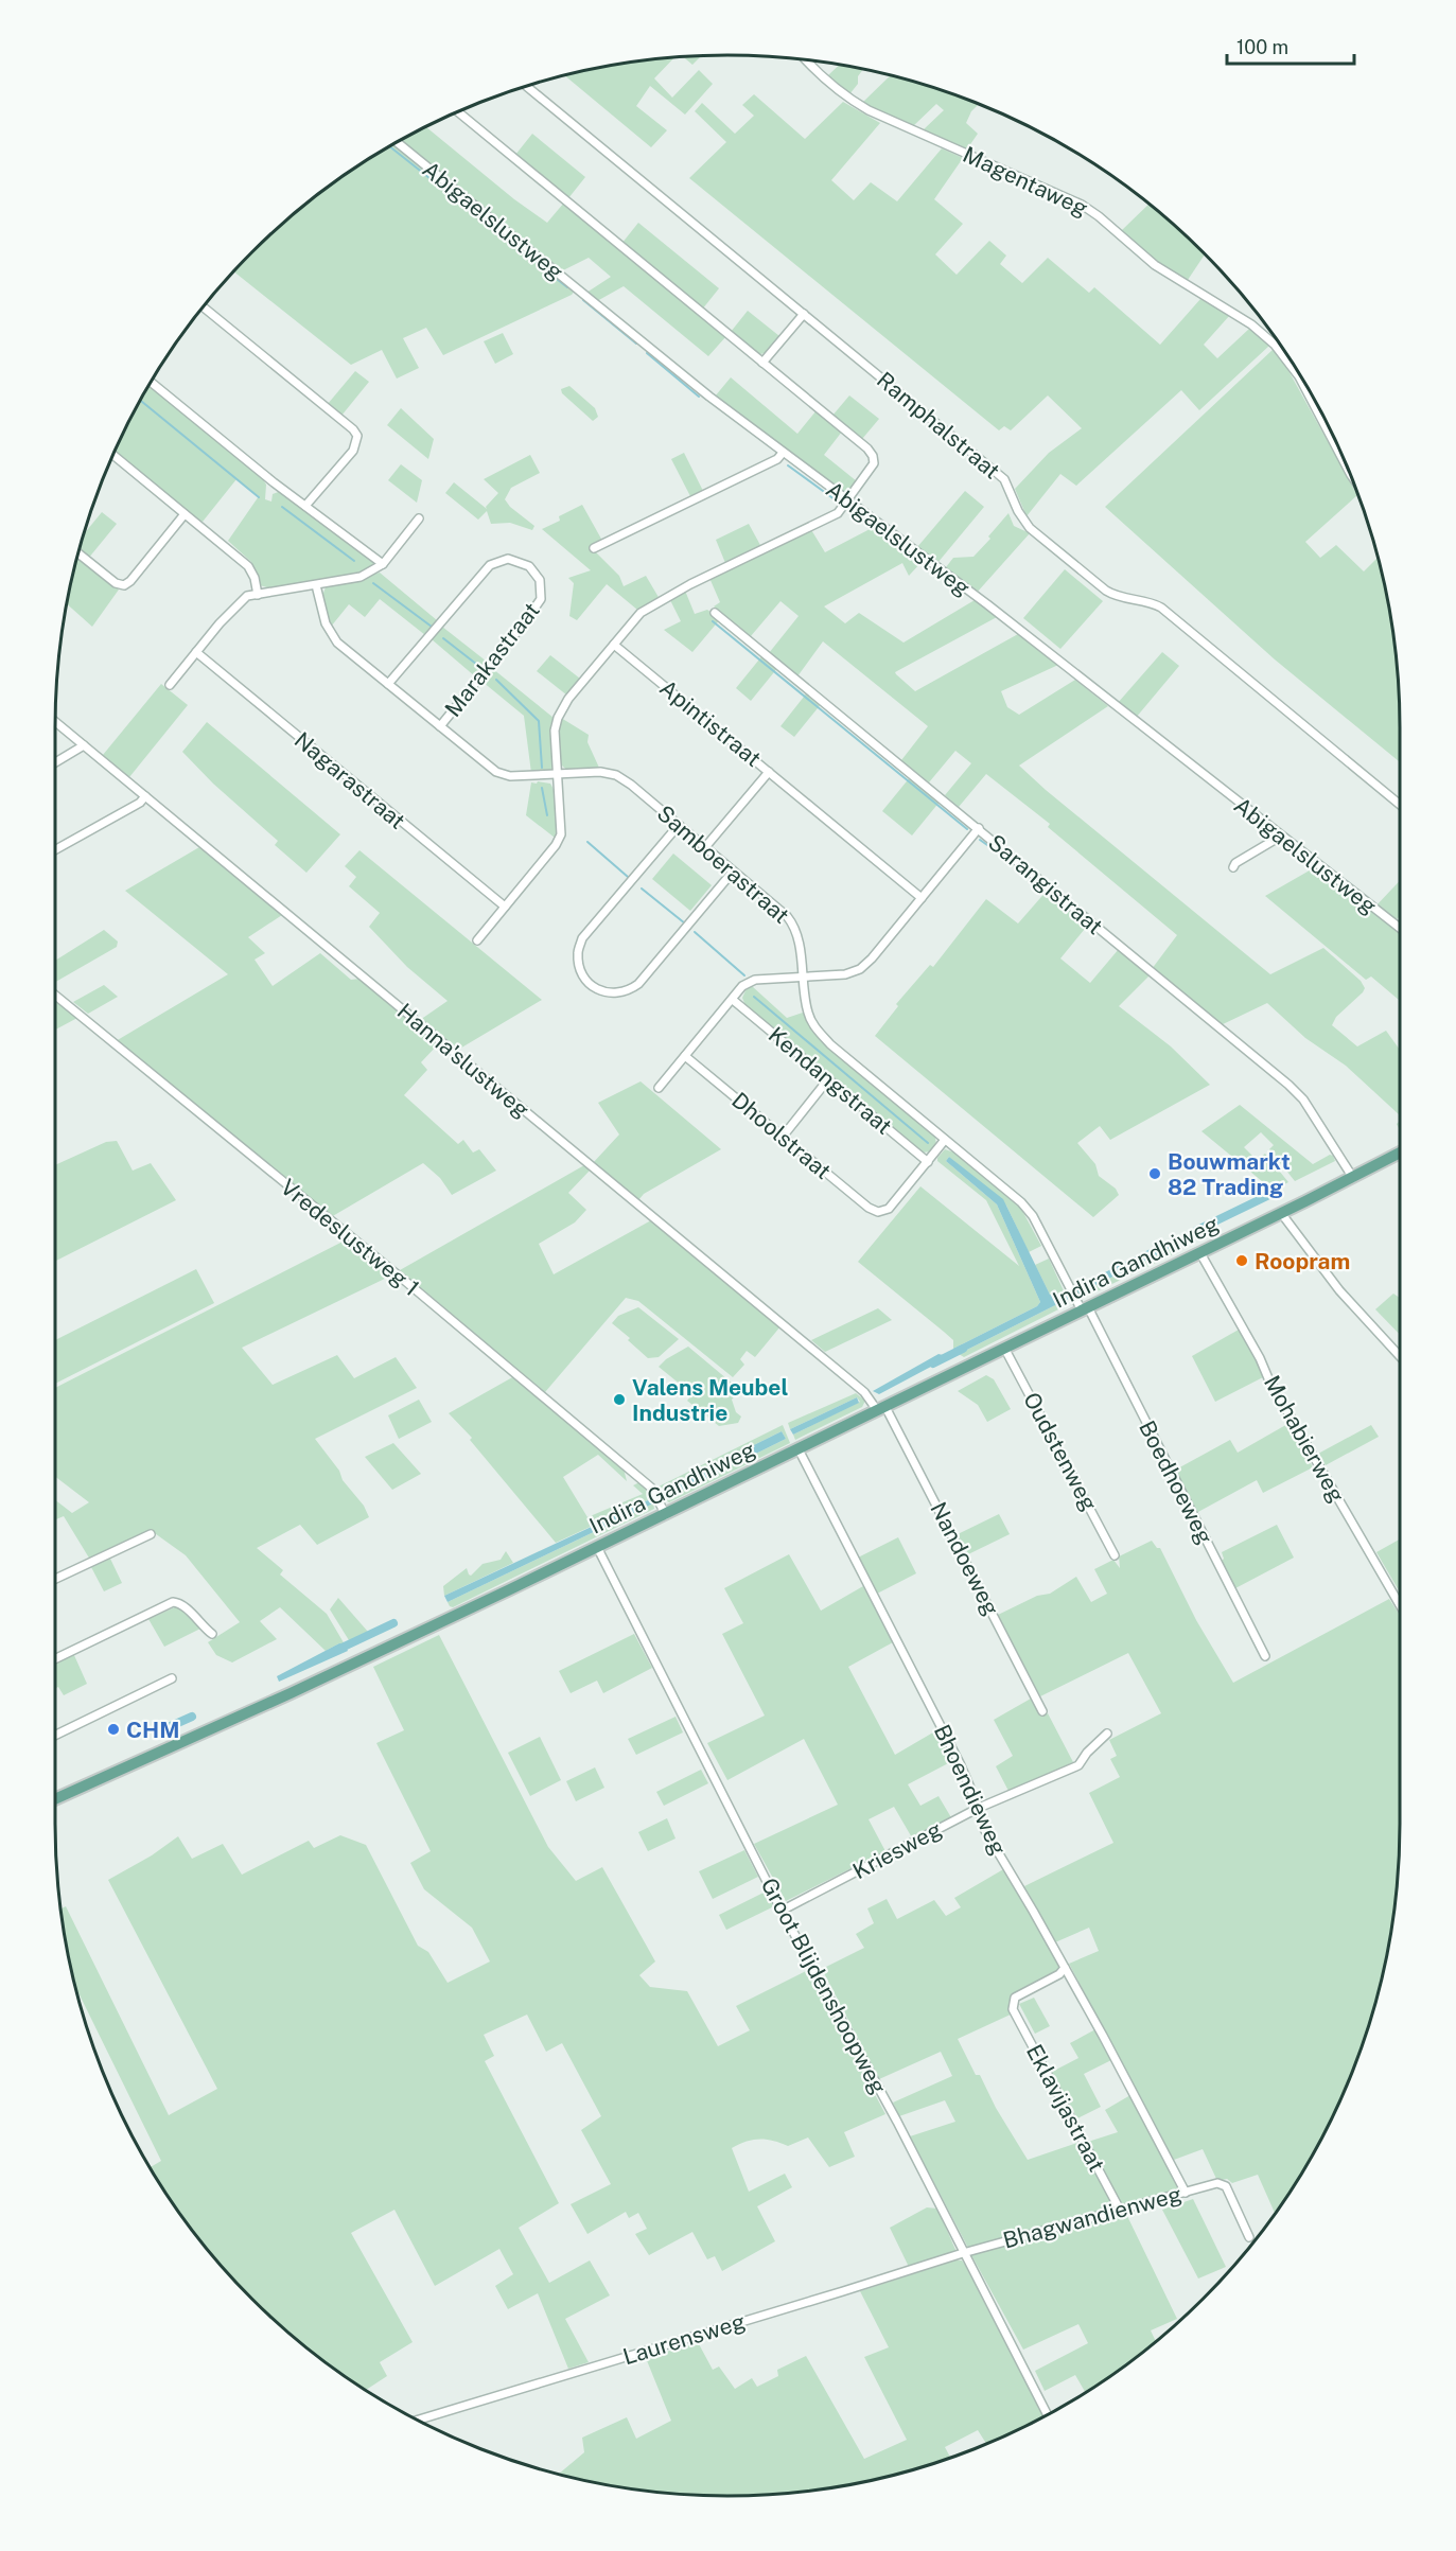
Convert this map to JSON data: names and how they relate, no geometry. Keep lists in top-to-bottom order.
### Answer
{
  "streets": {
    "main road": ["Indira Gandhiweg"],
    "street": [
      "Magentaweg",
      "Abigaelslustweg",
      "Ramphalstraat",
      "Marakastraat",
      "Apintistraat",
      "Nagarastraat",
      "Samboerastraat",
      "Sarangistraat",
      "Hanna'slustweg",
      "Kendangstraat",
      "Dhoolstraat",
      "Vredeslustweg 1",
      "Mohabierweg",
      "Oudstenweg",
      "Boedhoeweg",
      "Nandoeweg",
      "Bhoendieweg",
      "Kriesweg",
      "Groot Blijdenshoopweg",
      "Eklavijastraat",
      "Bhagwandienweg",
      "Laurensweg"
    ]
  },
  "crossings": [
    ["Marakastraat", "Samboerastraat"],
    ["Samboerastraat", "Boedhoeweg"],
    ["Sarangistraat", "Indira Gandhiweg"],
    ["Hanna'slustweg", "Indira Gandhiweg"],
    ["Hanna'slustweg", "Nandoeweg"],
    ["Kendangstraat", "Dhoolstraat"],
    ["Vredeslustweg 1", "Indira Gandhiweg"],
    ["Indira Gandhiweg", "Mohabierweg"],
    ["Indira Gandhiweg", "Oudstenweg"],
    ["Indira Gandhiweg", "Boedhoeweg"],
    ["Indira Gandhiweg", "Nandoeweg"],
    ["Indira Gandhiweg", "Bhoendieweg"],
    ["Indira Gandhiweg", "Groot Blijdenshoopweg"],
    ["Bhoendieweg", "Kriesweg"],
    ["Bhoendieweg", "Eklavijastraat"],
    ["Bhoendieweg", "Bhagwandienweg"],
    ["Kriesweg", "Groot Blijdenshoopweg"],
    ["Groot Blijdenshoopweg", "Bhagwandienweg"],
    ["Groot Blijdenshoopweg", "Laurensweg"],
    ["Eklavijastraat", "Bhagwandienweg"],
    ["Bhagwandienweg", "Laurensweg"]
  ],
  "places": [
    "Bouwmarkt 82 Trading",
    "Roopram",
    "Valens Meubel Industrie",
    "CHM"
  ],
  "scale_bar": "100 m"
}
